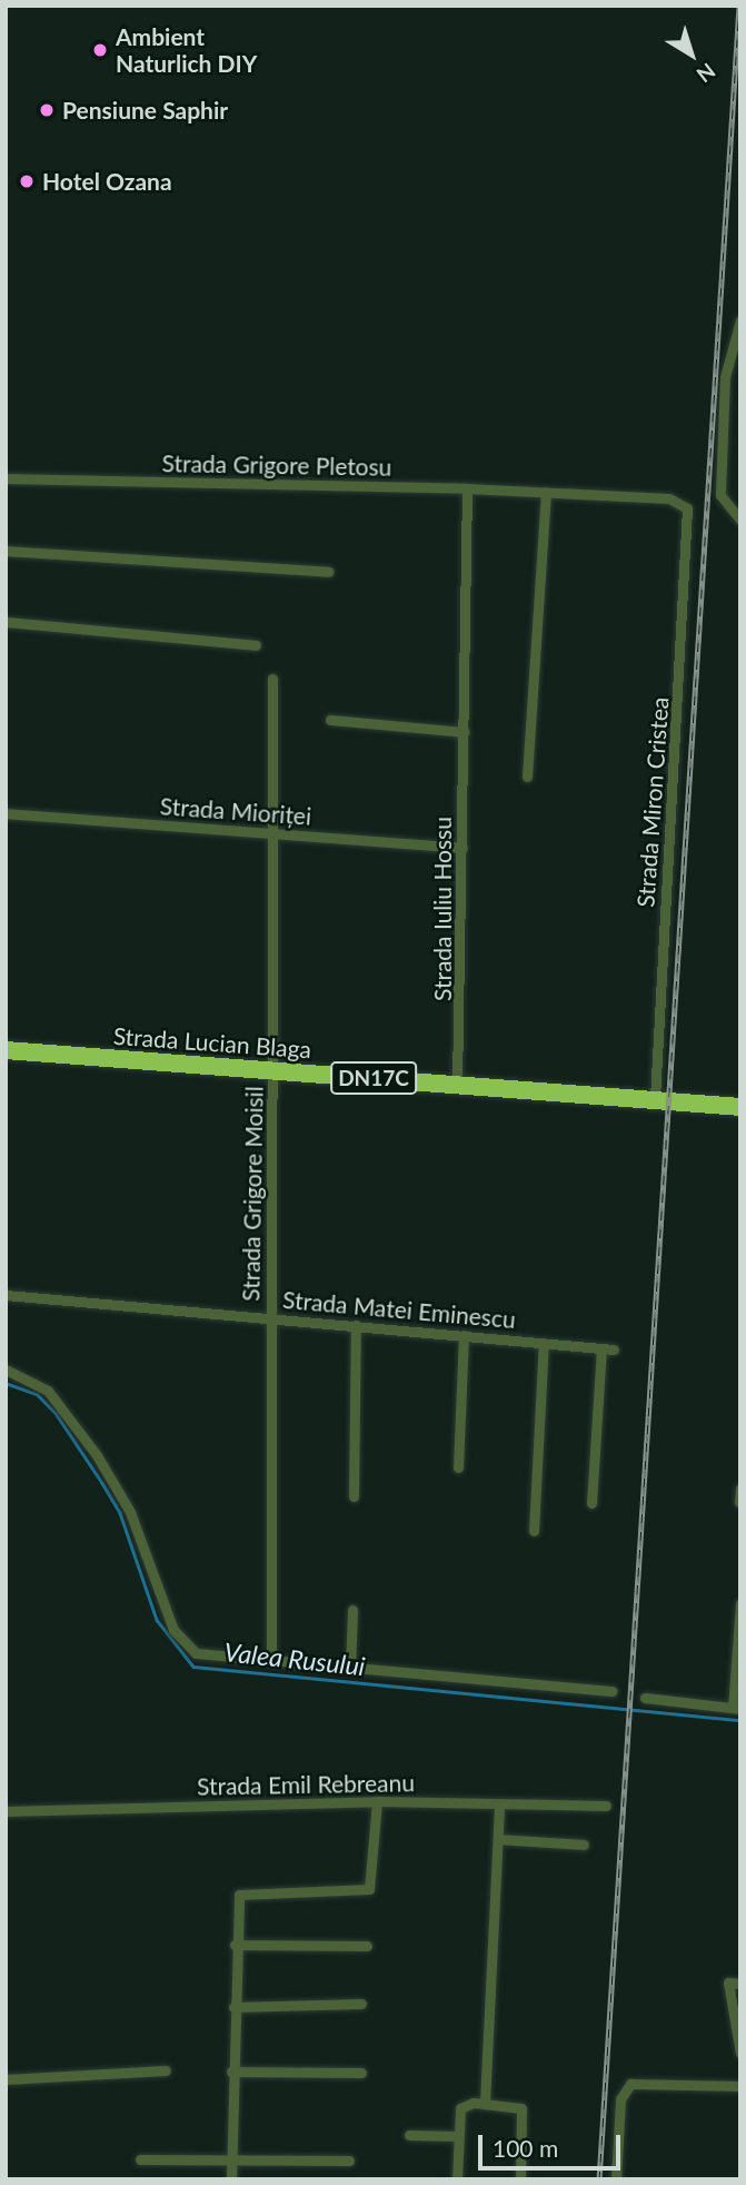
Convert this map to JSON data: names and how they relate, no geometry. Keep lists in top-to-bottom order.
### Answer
{
  "streets": {
    "highway": ["Strada Lucian Blaga", "DN17C"],
    "street": [
      "Strada Grigore Pletosu",
      "Strada Miron Cristea",
      "Strada Mioriței",
      "Strada Iuliu Hossu",
      "Strada Grigore Moisil",
      "Strada Matei Eminescu",
      "Strada Emil Rebreanu"
    ]
  },
  "crossings": [
    ["Strada Grigore Pletosu", "Strada Miron Cristea"],
    ["Strada Grigore Pletosu", "Strada Iuliu Hossu"],
    ["Strada Miron Cristea", "Strada Lucian Blaga"],
    ["Strada Mioriței", "Strada Iuliu Hossu"],
    ["Strada Mioriței", "Strada Grigore Moisil"],
    ["Strada Iuliu Hossu", "Strada Lucian Blaga"],
    ["Strada Lucian Blaga", "Strada Grigore Moisil"],
    ["Strada Grigore Moisil", "Strada Matei Eminescu"]
  ],
  "water": ["Valea Rusului"],
  "places": ["Ambient Naturlich DIY", "Pensiune Saphir", "Hotel Ozana"],
  "scale_bar": "100 m",
  "north": "bottom right"
}
